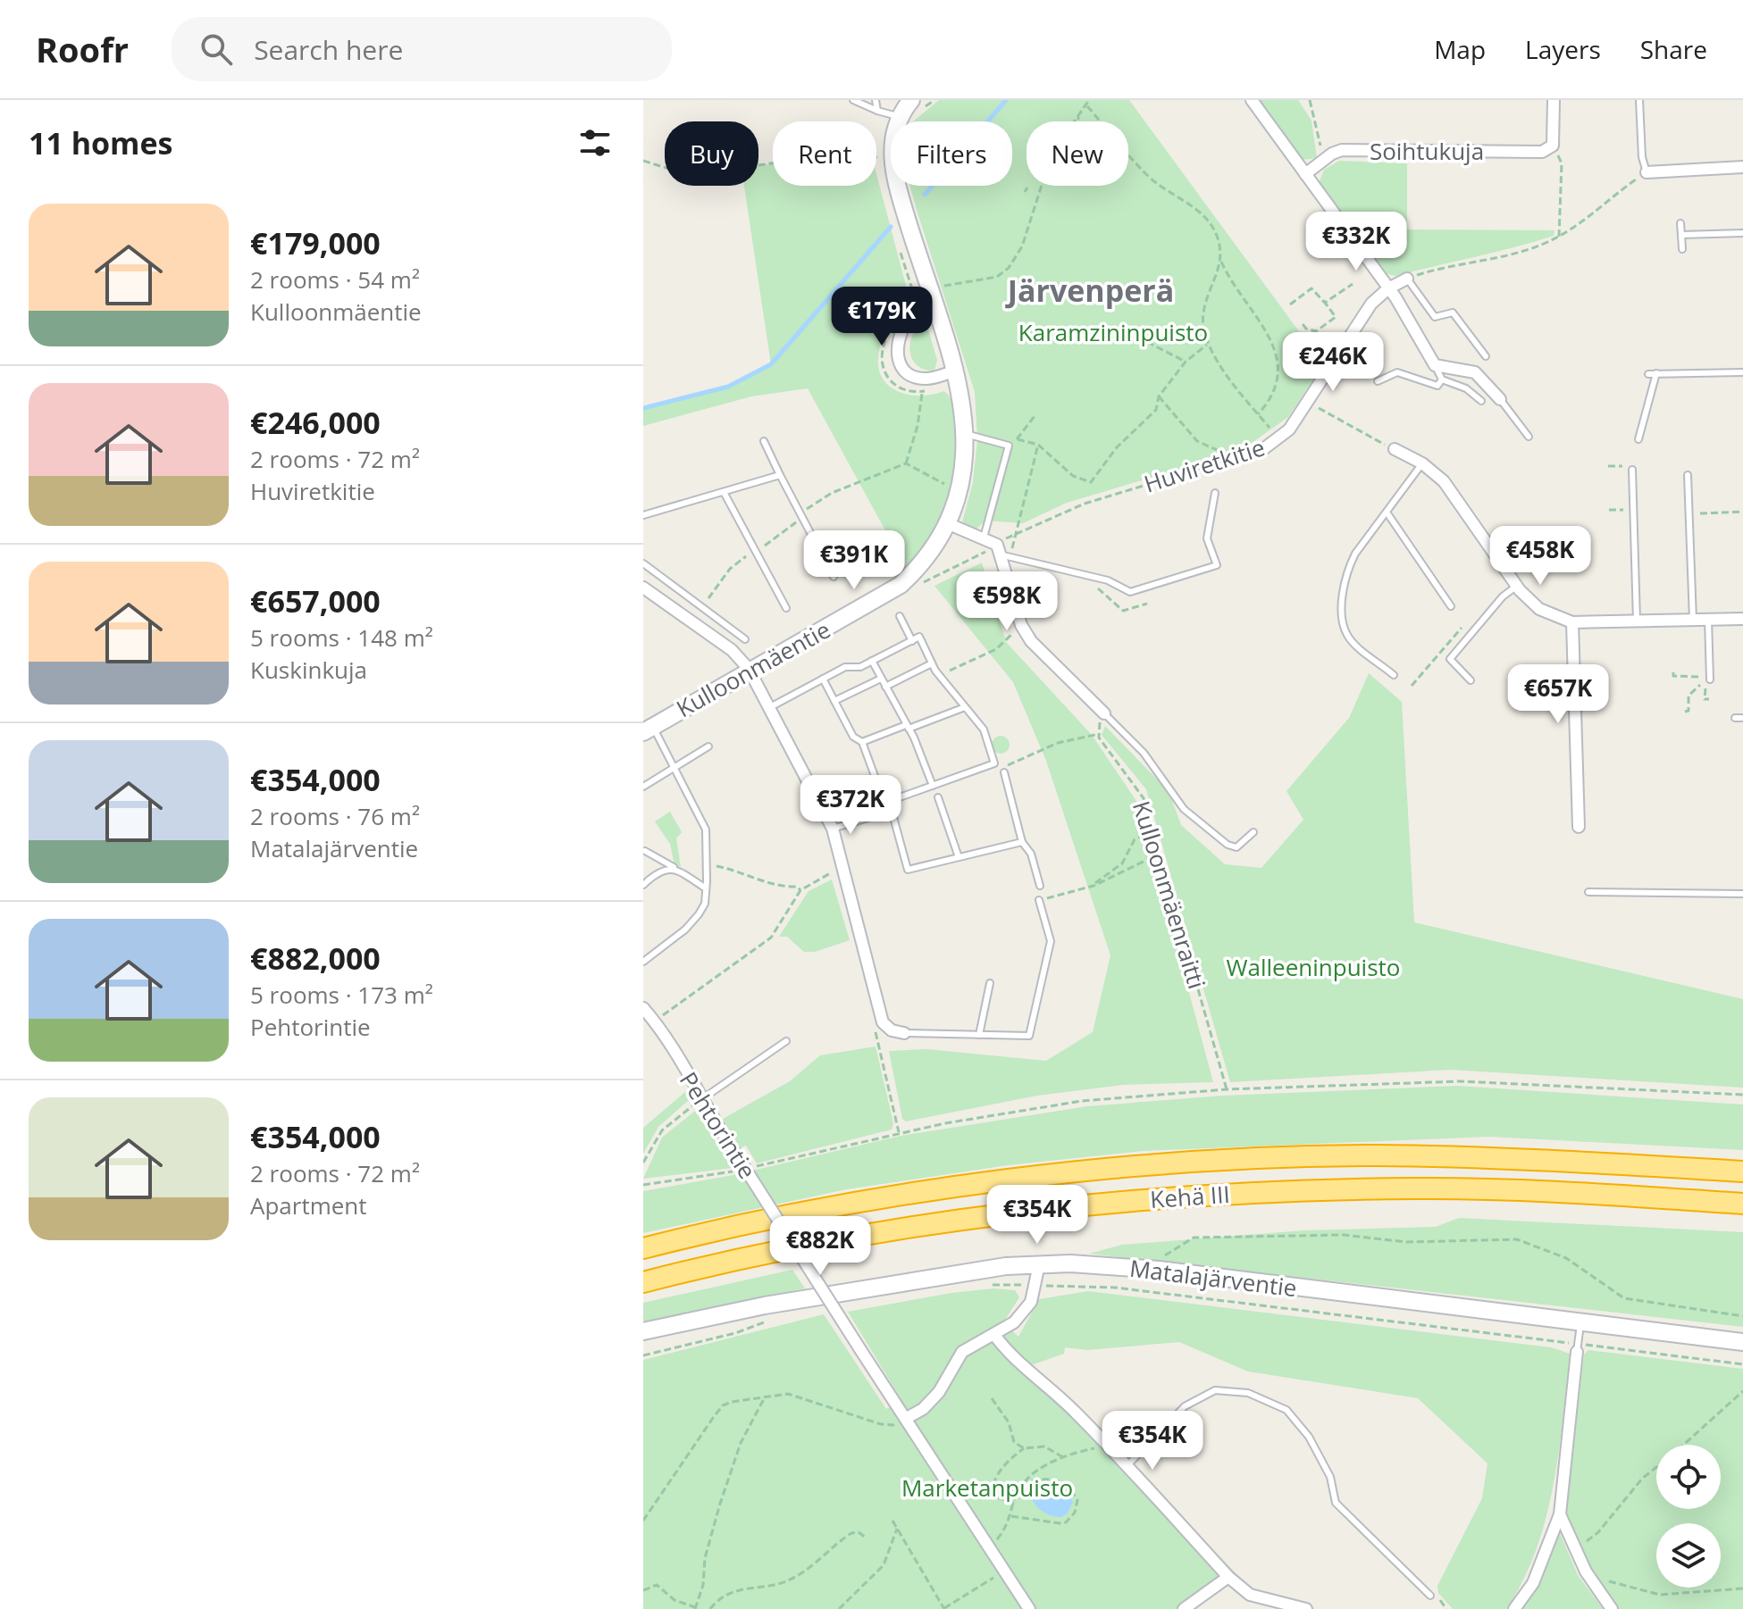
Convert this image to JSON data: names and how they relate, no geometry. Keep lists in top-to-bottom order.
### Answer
{
  "streets": {
    "highway": ["Kehä III"],
    "main road": ["Kulloonmäentie", "Matalajärventie"],
    "street": ["Soihtukuja", "Huviretkitie", "Pehtorintie"],
    "path": ["Kulloonmäenraitti"]
  },
  "districts": ["Järvenperä"],
  "parks": ["Karamzininpuisto", "Walleeninpuisto", "Marketanpuisto"],
  "page": {
    "header": "Roofr",
    "search": "Search here",
    "nav": ["Map", "Layers", "Share"],
    "heading": "11 homes",
    "chip": [
      "Buy",
      "Rent",
      "Filters",
      "New"
    ],
    "list": [
      {
        "name": "€179,000",
        "note": "2 rooms · 54 m² · Kulloonmäentie"
      },
      {
        "name": "€246,000",
        "note": "2 rooms · 72 m² · Huviretkitie"
      },
      {
        "name": "€657,000",
        "note": "5 rooms · 148 m² · Kuskinkuja"
      },
      {
        "name": "€354,000",
        "note": "2 rooms · 76 m² · Matalajärventie"
      },
      {
        "name": "€882,000",
        "note": "5 rooms · 173 m² · Pehtorintie"
      },
      {
        "name": "€354,000",
        "note": "2 rooms · 72 m² · Apartment"
      }
    ],
    "price": [
      "€332K",
      "€179K",
      "€246K",
      "€458K",
      "€391K",
      "€598K",
      "€657K",
      "€372K",
      "€354K",
      "€882K",
      "€354K"
    ]
  }
}
